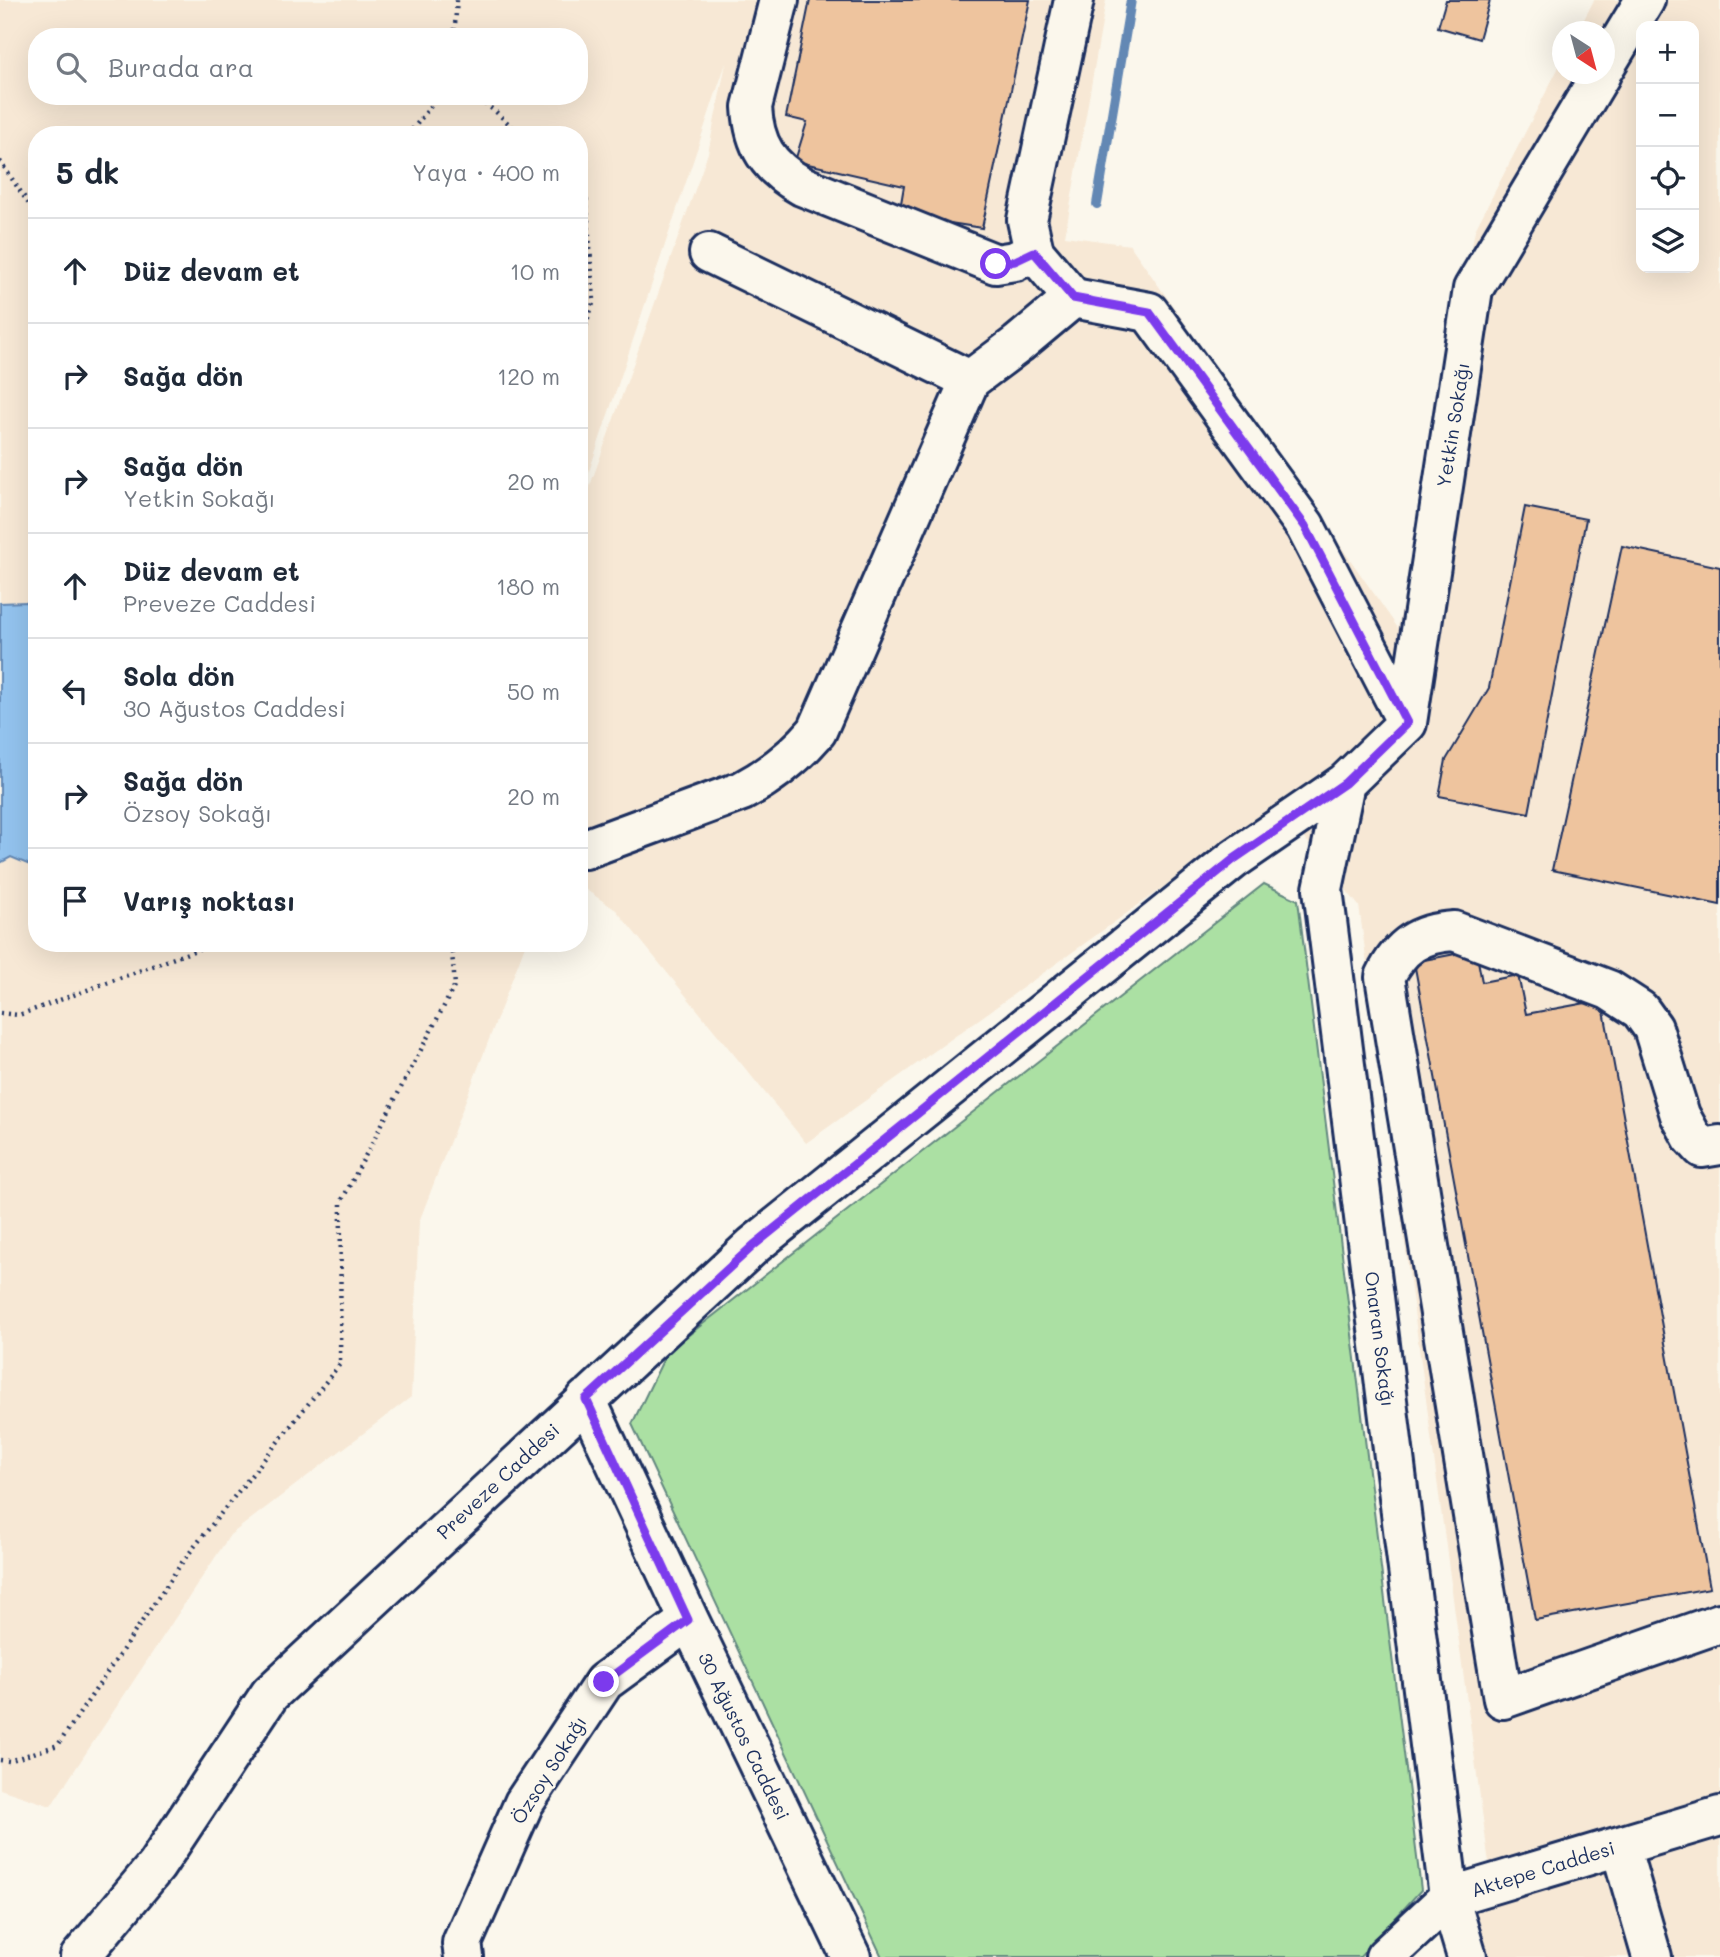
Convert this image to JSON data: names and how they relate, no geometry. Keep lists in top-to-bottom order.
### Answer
{
  "streets": {
    "street": [
      "Yetkin Sokağı",
      "Onaran Sokağı",
      "Preveze Caddesi",
      "30 Ağustos Caddesi",
      "Özsoy Sokağı",
      "Aktepe Caddesi"
    ]
  },
  "crossings": [
    ["Onaran Sokağı", "Preveze Caddesi"],
    ["Onaran Sokağı", "Aktepe Caddesi"],
    ["Preveze Caddesi", "30 Ağustos Caddesi"],
    ["30 Ağustos Caddesi", "Özsoy Sokağı"]
  ],
  "north": "bottom right",
  "page": {
    "map_buttons": ["+", "−"],
    "search": "Burada ara",
    "heading": ["5 dk", "Yaya · 400 m"],
    "list": [
      ["Düz devam et", "10 m"],
      ["Sağa dön", "120 m"],
      ["Sağa dön", "Yetkin Sokağı", "20 m"],
      ["Düz devam et", "Preveze Caddesi", "180 m"],
      ["Sola dön", "30 Ağustos Caddesi", "50 m"],
      ["Sağa dön", "Özsoy Sokağı", "20 m"],
      "Varış noktası"
    ]
  }
}
